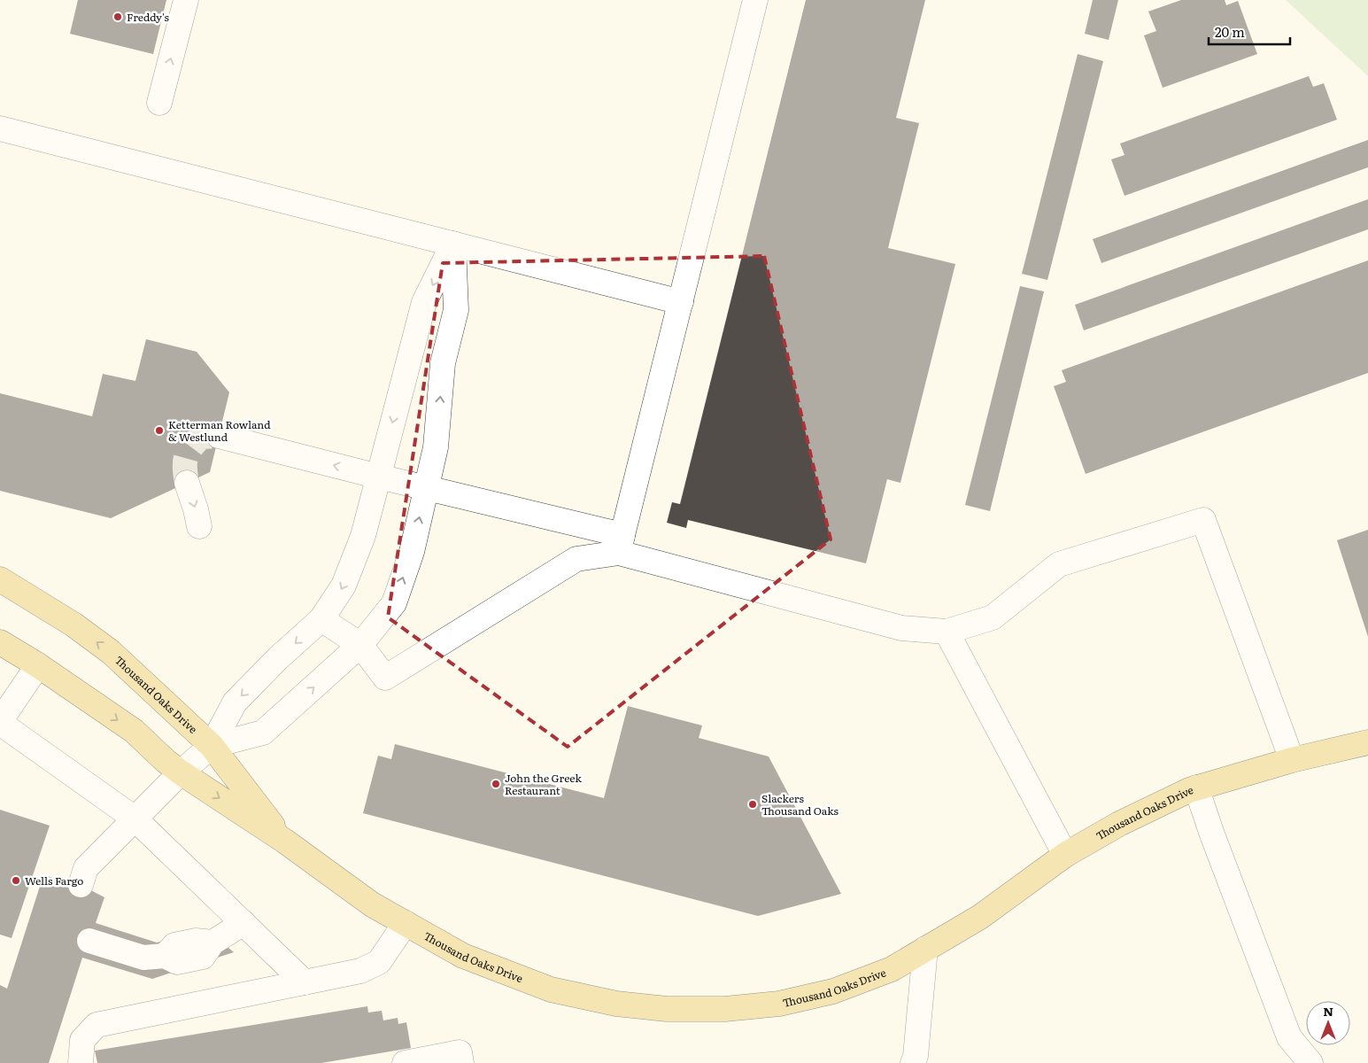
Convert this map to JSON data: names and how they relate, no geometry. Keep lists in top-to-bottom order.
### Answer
{
  "streets": {
    "main road": ["Thousand Oaks Drive"]
  },
  "places": [
    "Freddy's",
    "Ketterman Rowland & Westlund",
    "John the Greek Restaurant",
    "Slackers Thousand Oaks",
    "Wells Fargo"
  ],
  "scale_bar": "20 m",
  "north": "top"
}
